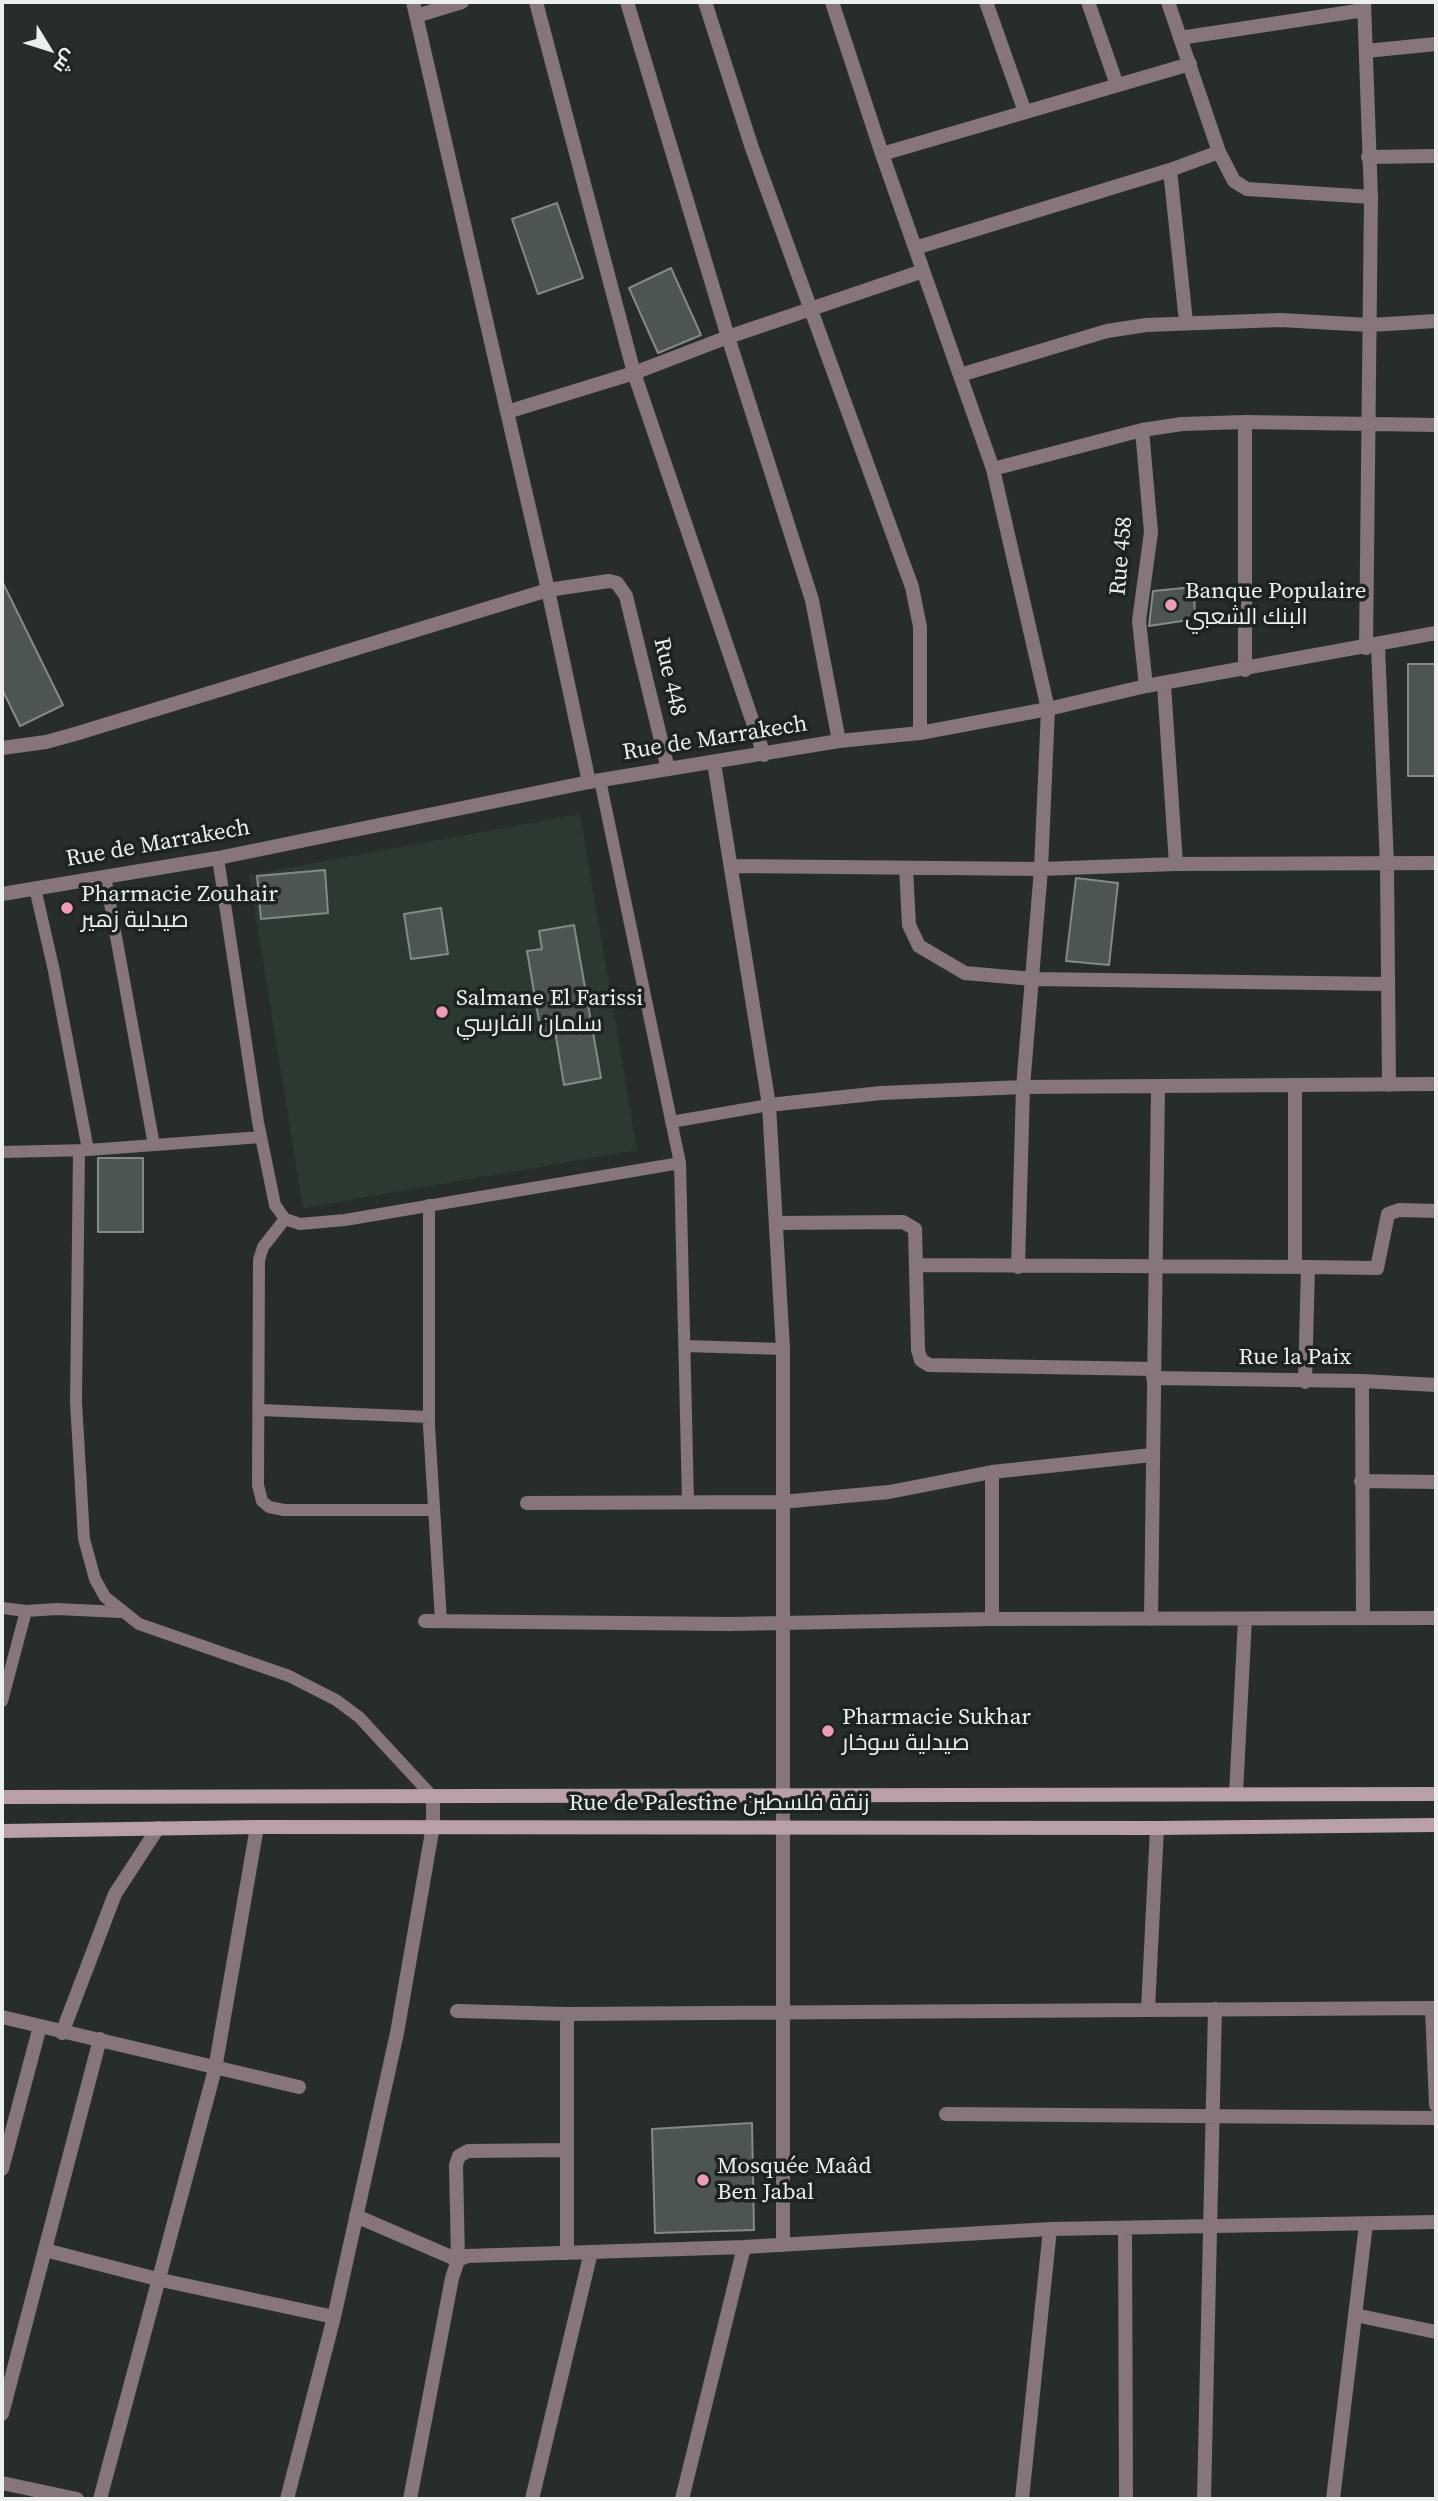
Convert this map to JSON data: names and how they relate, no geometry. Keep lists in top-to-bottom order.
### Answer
{
  "streets": {
    "main road": ["Rue de Palestine زنقة فلسطين"],
    "street": [
      "Rue 458",
      "Rue 448",
      "Rue de Marrakech",
      "Rue la Paix"
    ]
  },
  "crossings": [
    ["Rue 458", "Rue de Marrakech"],
    ["Rue 448", "Rue de Marrakech"]
  ],
  "places": [
    "Banque Populaire البنك الشعبي",
    "Pharmacie Zouhair صيدلية زهير",
    "Salmane El Farissi سلمان الفارسي",
    "Pharmacie Sukhar صيدلية سوخار",
    "Mosquée Maâd Ben Jabal"
  ],
  "north": "bottom right"
}
